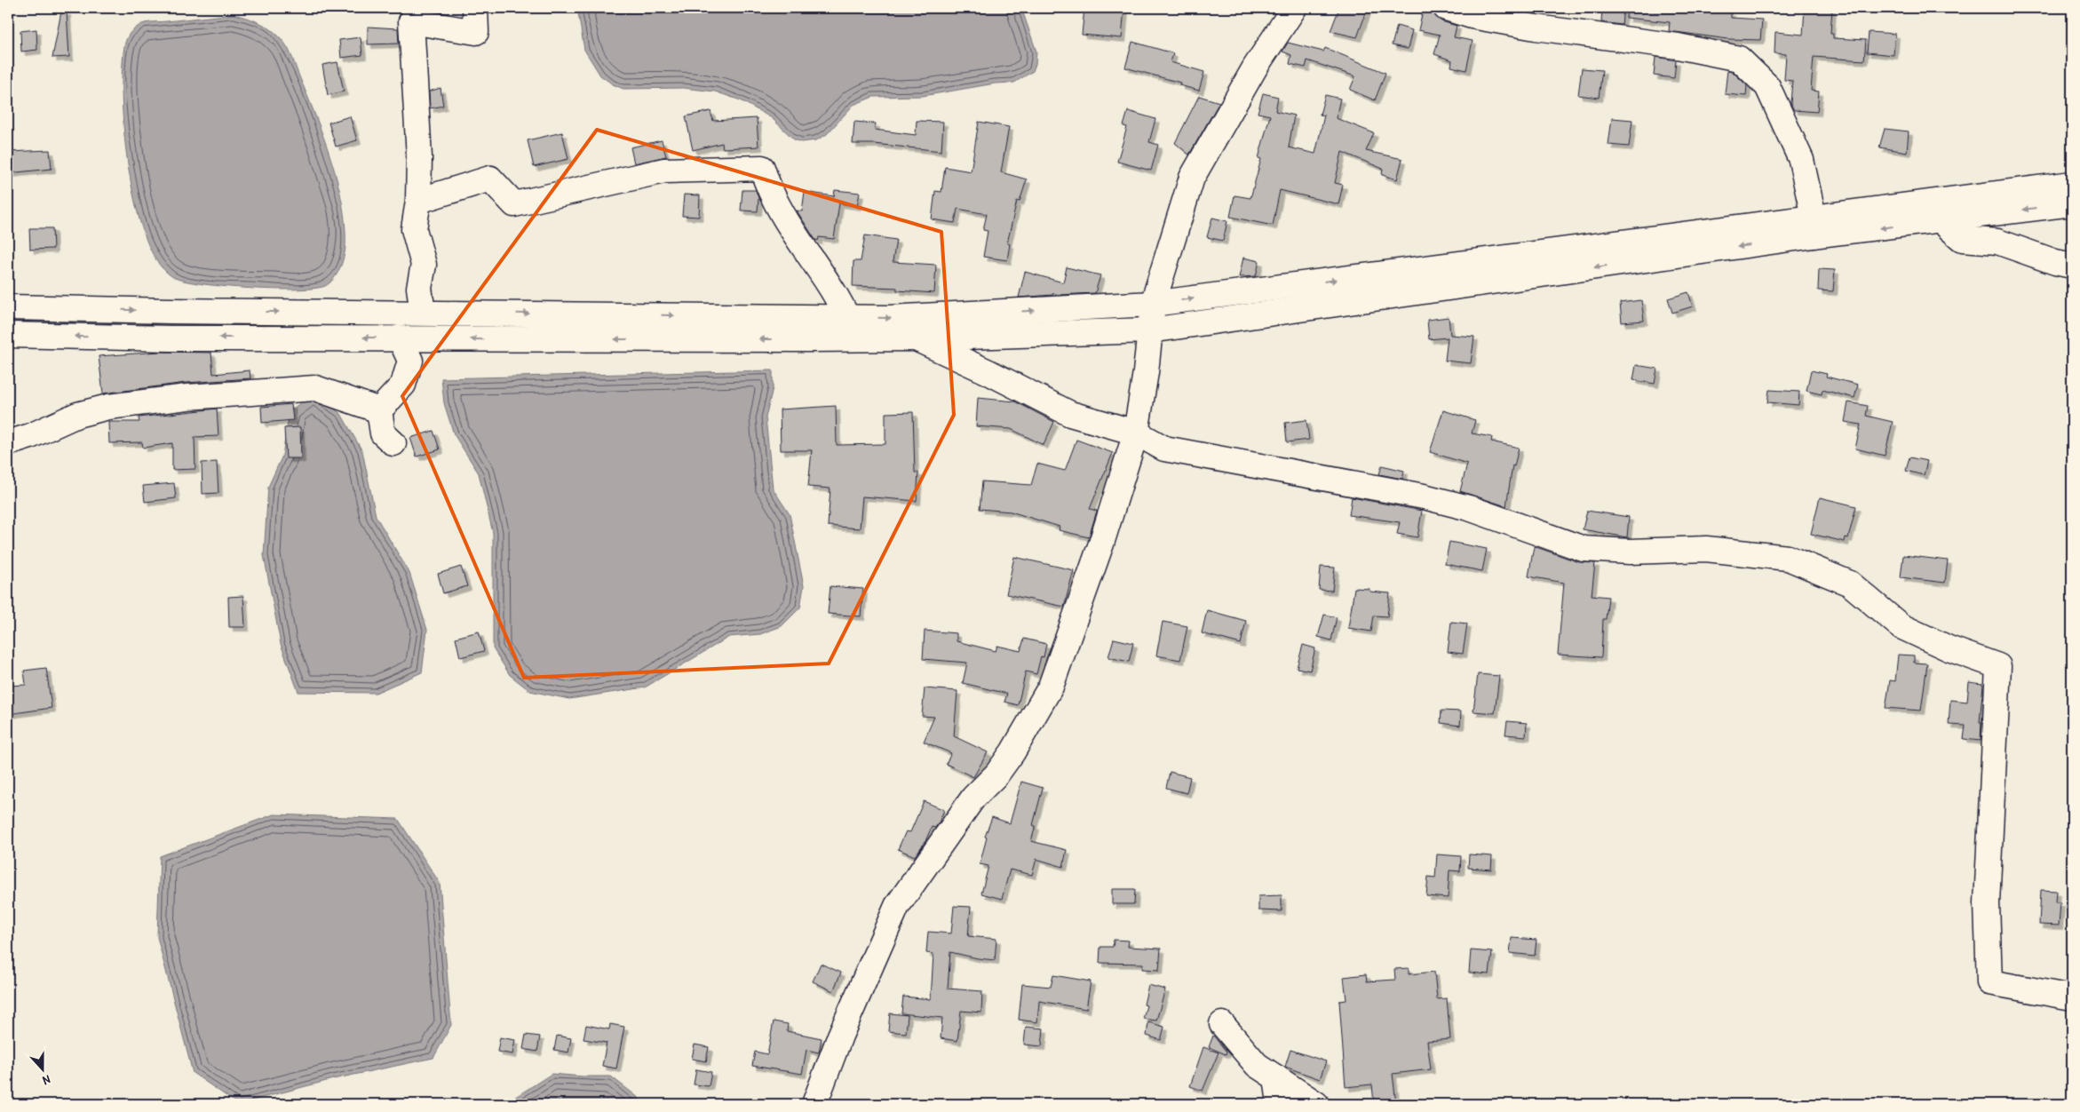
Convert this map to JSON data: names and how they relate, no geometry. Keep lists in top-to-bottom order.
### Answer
{
  "north": "bottom"
}
